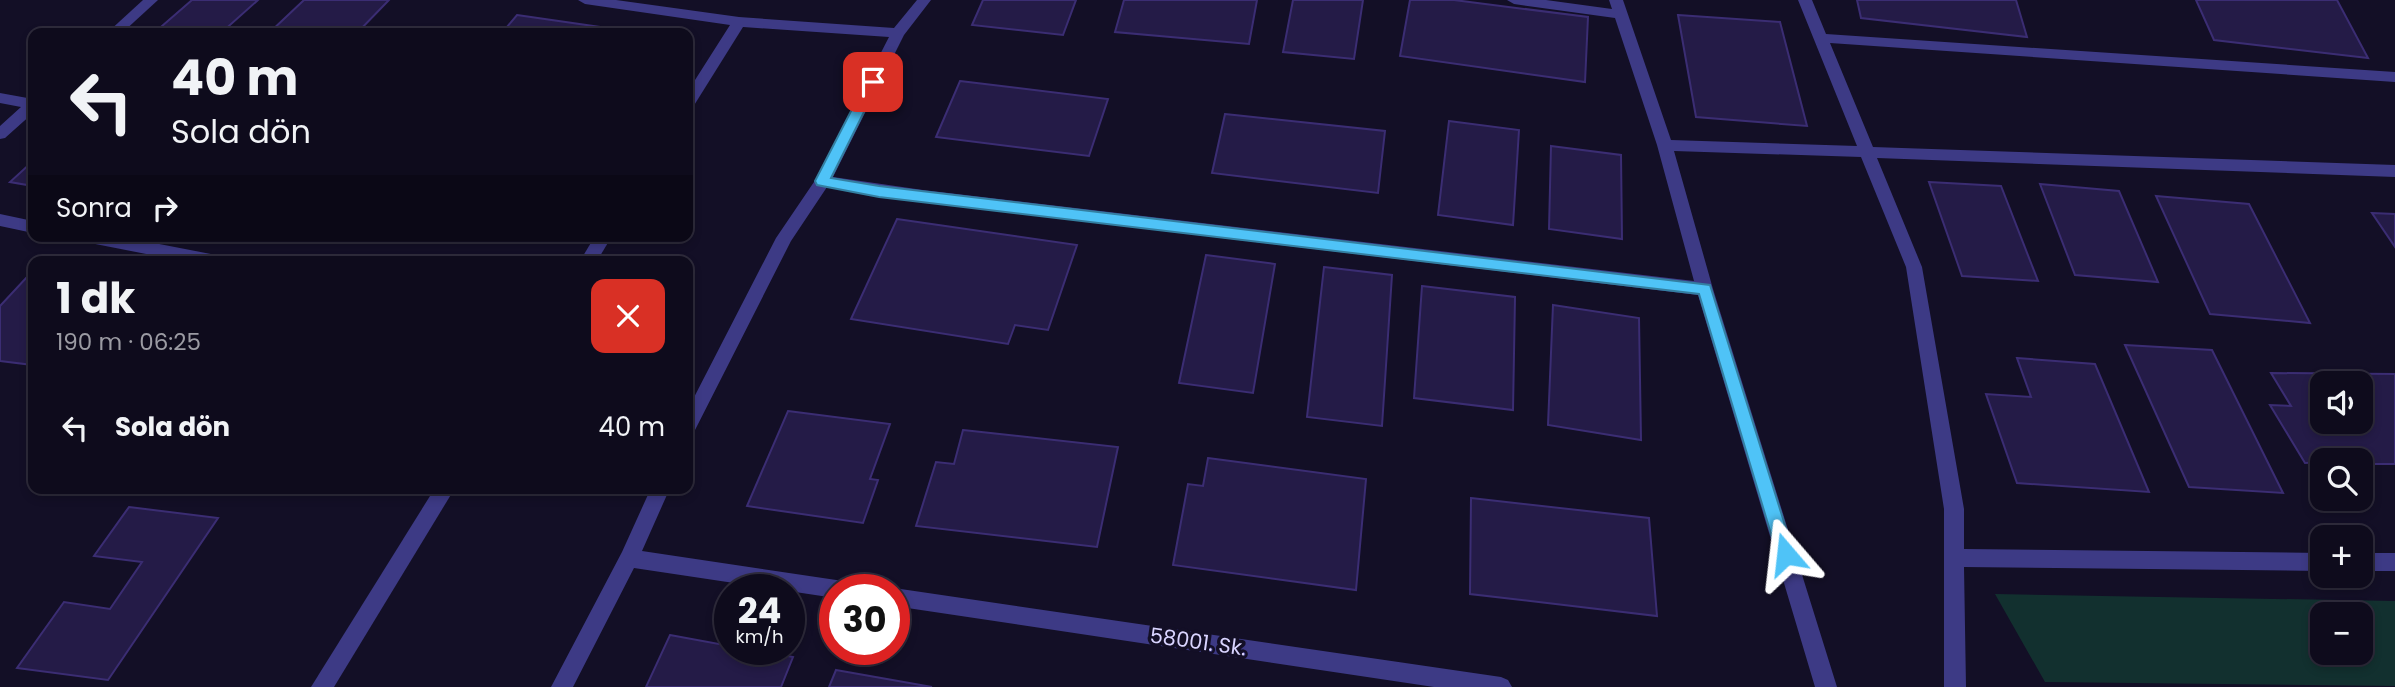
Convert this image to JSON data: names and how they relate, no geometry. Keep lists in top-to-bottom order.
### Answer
{
  "streets": {
    "street": ["58001. Sk."]
  },
  "page": {
    "turn": ["40 m", "Sola dön"],
    "then": "Sonra",
    "heading": ["1 dk", "190 m · 06:25"],
    "map_buttons": ["+", "−"],
    "list": [
      {
        "name": "Sola dön",
        "value": "40 m"
      }
    ],
    "speed": "24 km/h",
    "limit": "30"
  }
}
